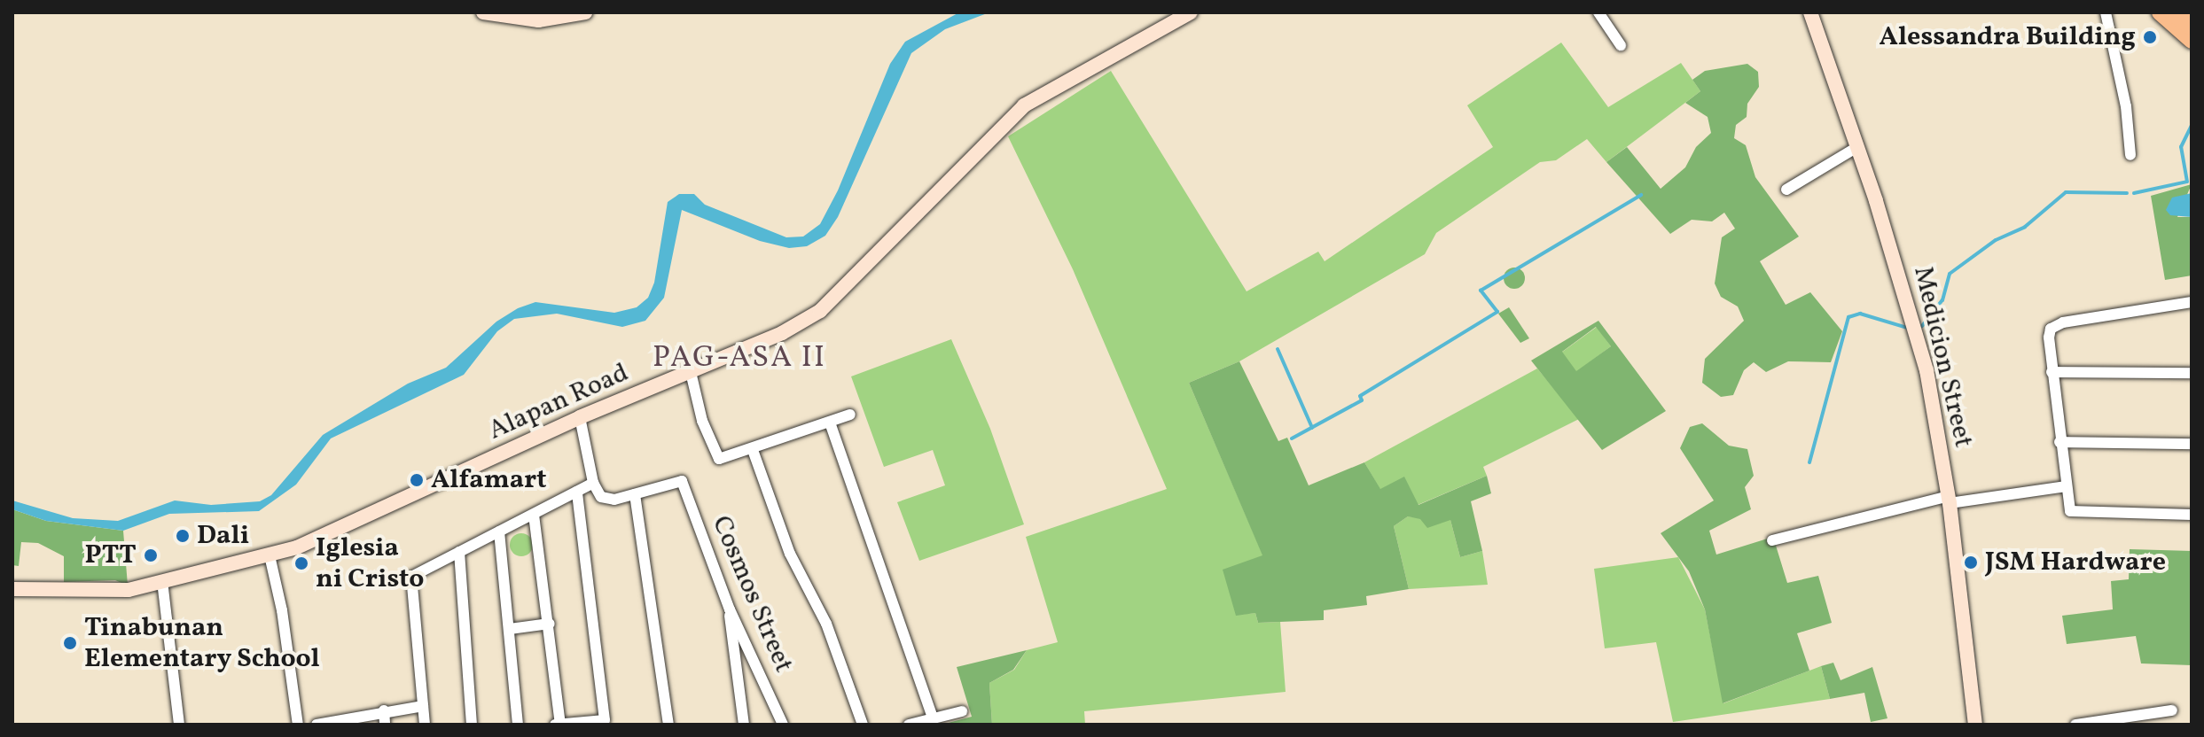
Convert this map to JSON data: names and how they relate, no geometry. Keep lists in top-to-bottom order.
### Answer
{
  "streets": {
    "street": ["Medicion Street", "Alapan Road", "Cosmos Street"]
  },
  "districts": ["PAG-ASA II"],
  "places": [
    "Alessandra Building",
    "Alfamart",
    "Dali",
    "PTT",
    "JSM Hardware",
    "Iglesia ni Cristo",
    "Tinabunan Elementary School"
  ]
}
